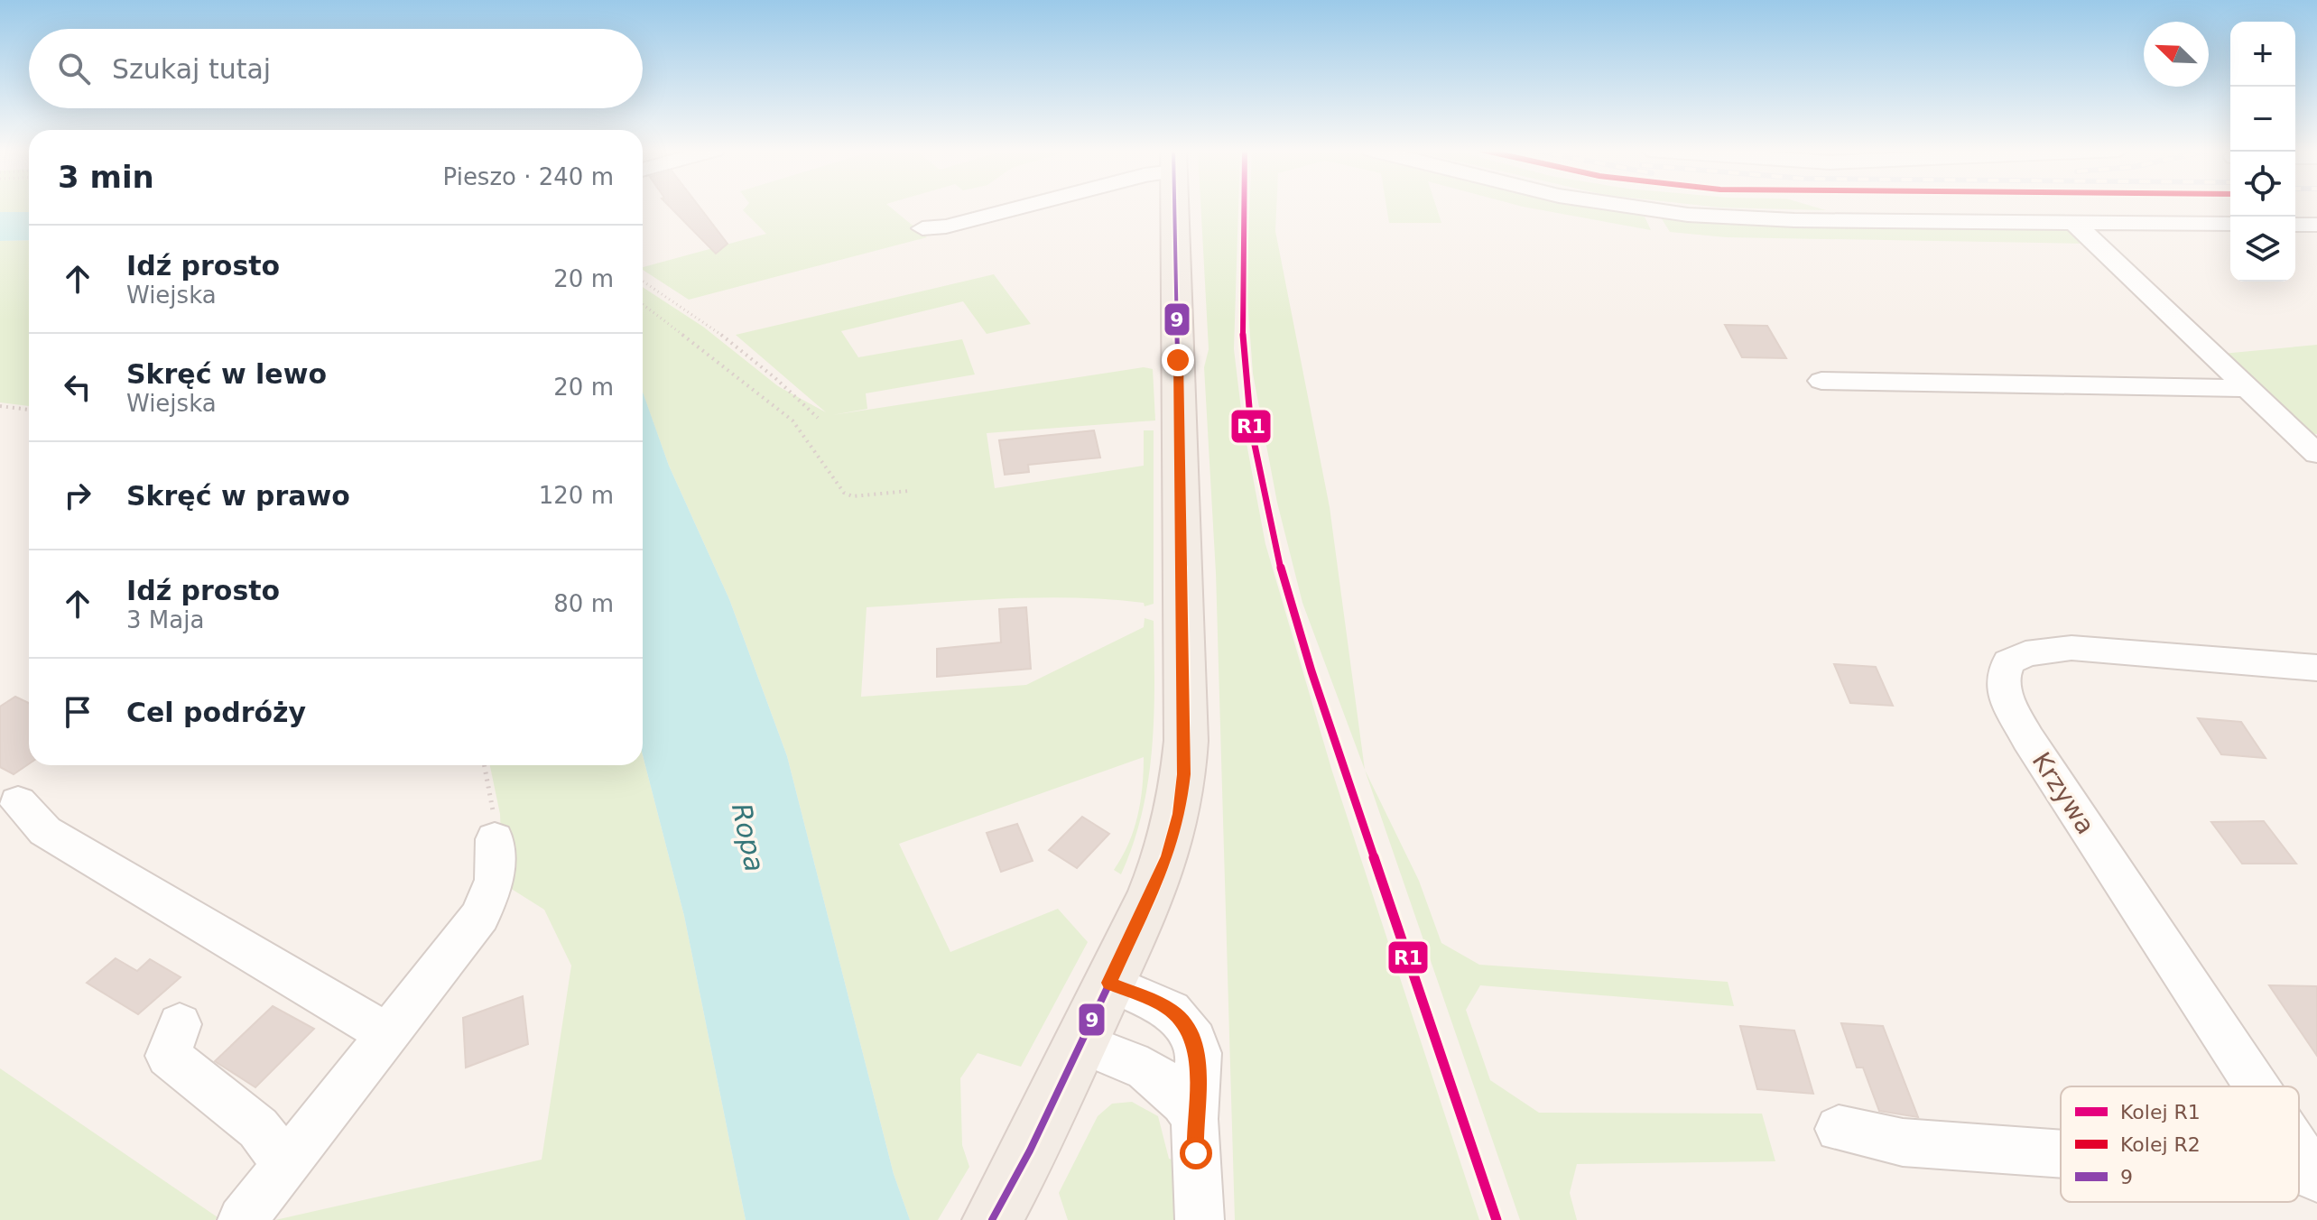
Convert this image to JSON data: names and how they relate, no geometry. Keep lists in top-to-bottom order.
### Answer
{
  "streets": {
    "street": ["Krzywa"]
  },
  "water": ["Ropa"],
  "lines": ["rail line R1", "transit line 9"],
  "legend": ["Kolej R1", "Kolej R2", "9"],
  "north": "top left",
  "page": {
    "map_buttons": ["+", "−"],
    "search": "Szukaj tutaj",
    "heading": ["3 min", "Pieszo · 240 m"],
    "list": [
      ["Idź prosto", "Wiejska", "20 m"],
      ["Skręć w lewo", "Wiejska", "20 m"],
      ["Skręć w prawo", "120 m"],
      ["Idź prosto", "3 Maja", "80 m"],
      "Cel podróży"
    ]
  }
}
